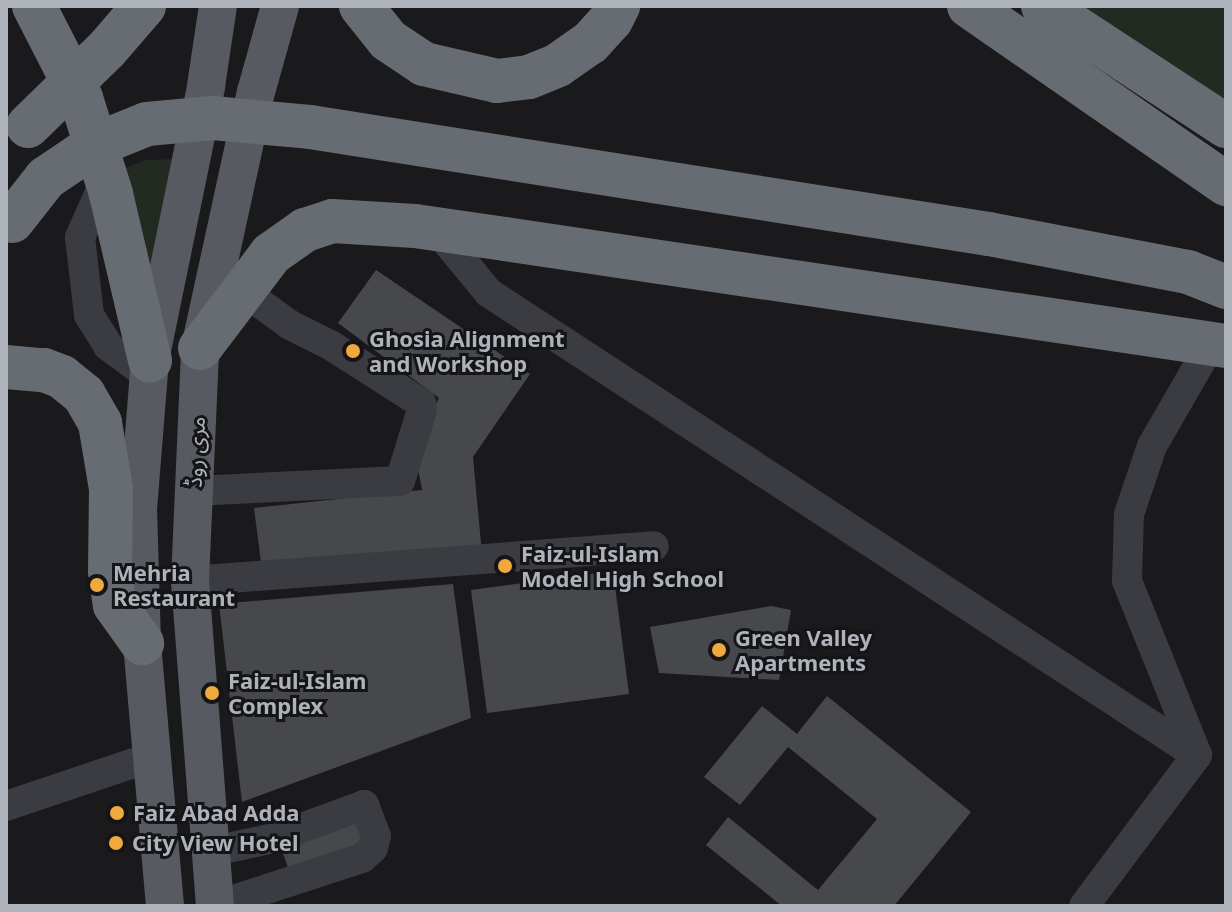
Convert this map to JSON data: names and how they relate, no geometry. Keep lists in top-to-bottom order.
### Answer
{
  "streets": {
    "main road": ["مری روڈ"]
  },
  "places": [
    "Ghosia Alignment and Workshop",
    "Faiz-ul-Islam Model High School",
    "Mehria Restaurant",
    "Green Valley Apartments",
    "Faiz-ul-Islam Complex",
    "Faiz Abad Adda",
    "City View Hotel"
  ]
}
